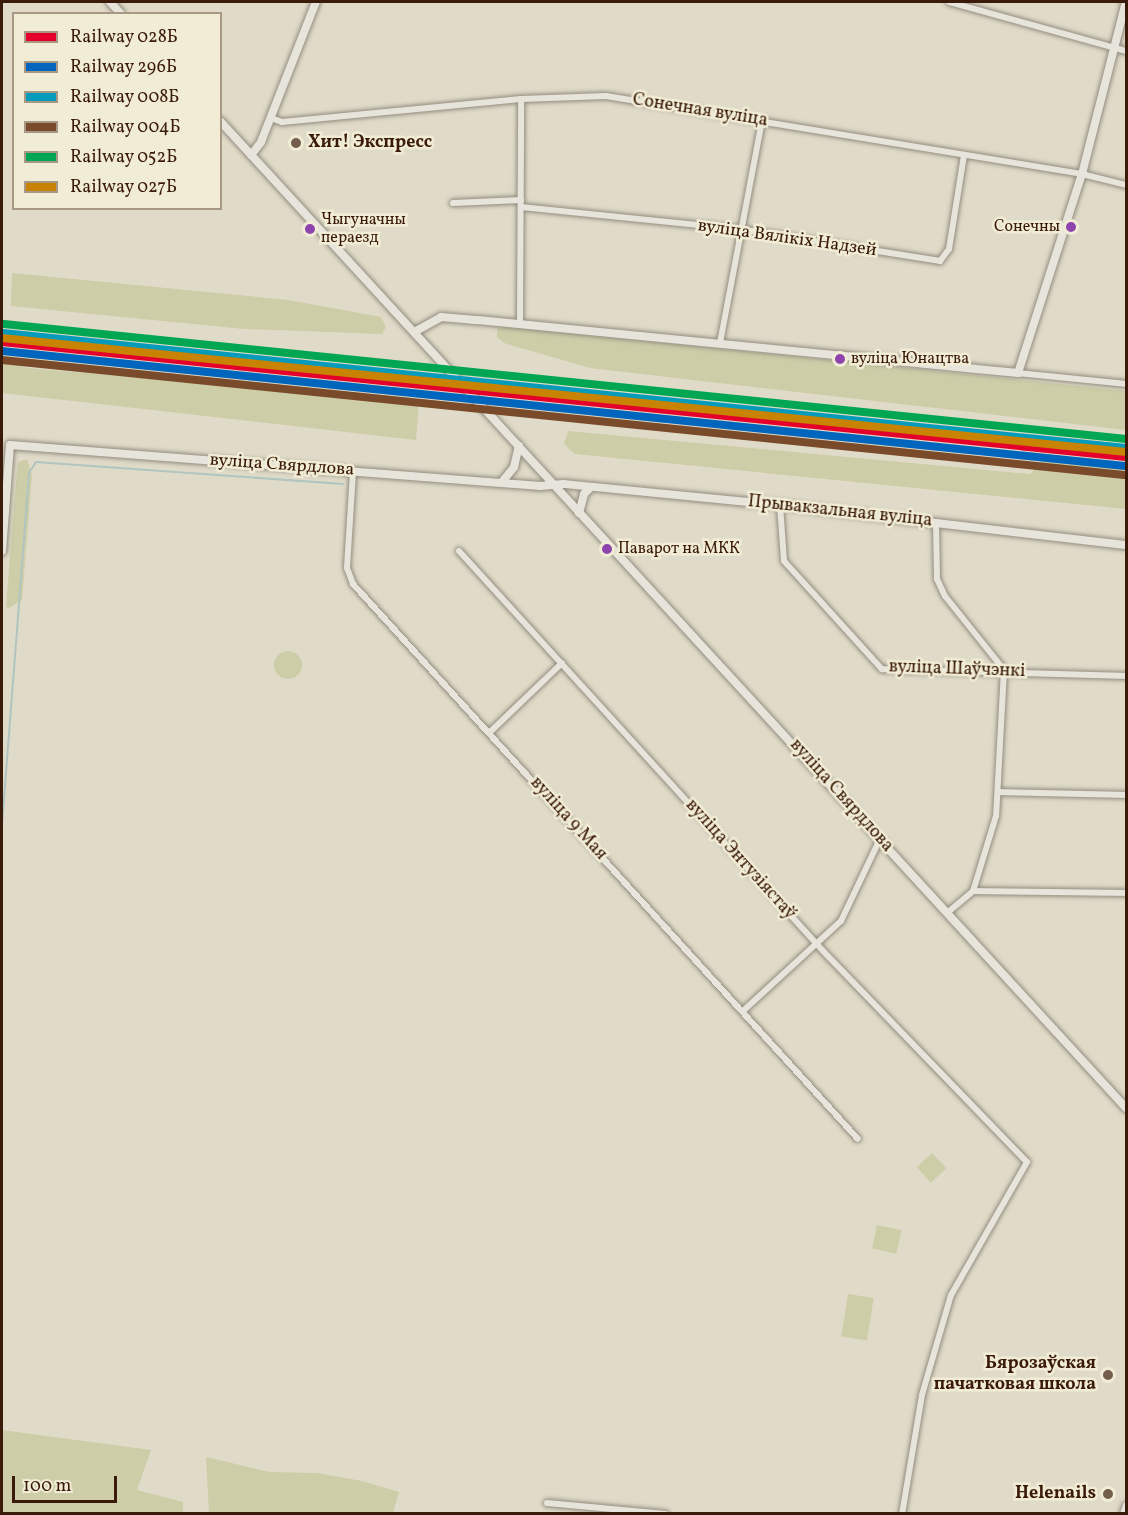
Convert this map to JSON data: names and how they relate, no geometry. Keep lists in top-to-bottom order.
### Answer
{
  "streets": {
    "street": [
      "Сонечная вуліца",
      "вуліца Вялікіх Надзей",
      "вуліца Свярдлова",
      "Прывакзальная вуліца",
      "вуліца Шаўчэнкі",
      "вуліца 9 Мая",
      "вуліца Энтузіястаў"
    ]
  },
  "crossings": [
    ["Сонечная вуліца", "вуліца Вялікіх Надзей"],
    ["вуліца Свярдлова", "Прывакзальная вуліца"],
    ["вуліца Свярдлова", "вуліца 9 Мая"],
    ["Прывакзальная вуліца", "вуліца Шаўчэнкі"]
  ],
  "places": [
    "Хит! Экспресс",
    "Сонечны",
    "Чыгуначны пераезд",
    "вуліца Юнацтва",
    "Паварот на МКК",
    "Бярозаўская пачатковая школа",
    "Helenails"
  ],
  "lines": [
    "rail line 052Б",
    "rail line 008Б",
    "rail line 027Б",
    "rail line 028Б",
    "rail line 296Б",
    "rail line 004Б"
  ],
  "legend": [
    "Railway 028Б",
    "Railway 296Б",
    "Railway 008Б",
    "Railway 004Б",
    "Railway 052Б",
    "Railway 027Б"
  ],
  "scale_bar": "100 m"
}
